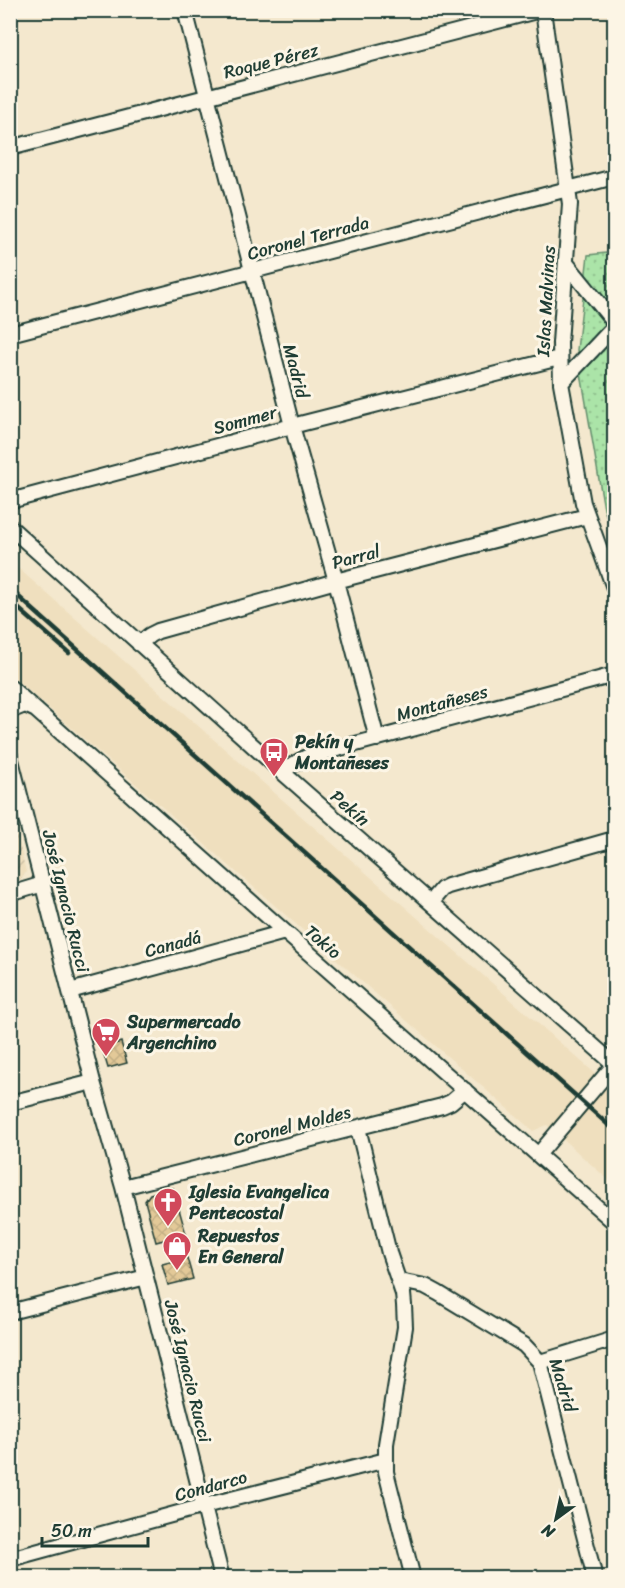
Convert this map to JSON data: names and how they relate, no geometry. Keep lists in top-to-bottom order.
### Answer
{
  "streets": {
    "street": [
      "Roque Pérez",
      "Coronel Terrada",
      "Islas Malvinas",
      "Madrid",
      "Sommer",
      "Parral",
      "Montañeses",
      "Pekín",
      "José Ignacio Rucci",
      "Tokio",
      "Canadá",
      "Coronel Moldes",
      "Condarco"
    ]
  },
  "crossings": [
    ["Roque Pérez", "Islas Malvinas"],
    ["Roque Pérez", "Madrid"],
    ["Coronel Terrada", "Islas Malvinas"],
    ["Coronel Terrada", "Madrid"],
    ["Islas Malvinas", "Sommer"],
    ["Islas Malvinas", "Parral"],
    ["Madrid", "Sommer"],
    ["Madrid", "Parral"],
    ["Madrid", "Montañeses"],
    ["Parral", "Pekín"],
    ["Montañeses", "Pekín"],
    ["José Ignacio Rucci", "Canadá"],
    ["José Ignacio Rucci", "Coronel Moldes"],
    ["José Ignacio Rucci", "Condarco"],
    ["Tokio", "Canadá"],
    ["Tokio", "Coronel Moldes"]
  ],
  "places": {
    "bus stop": ["Pekín y Montañeses"],
    "supermarket": ["Supermercado Argenchino"],
    "church": ["Iglesia Evangelica Pentecostal"],
    "shop": ["Repuestos En General"]
  },
  "scale_bar": "50 m",
  "north": "bottom left"
}
